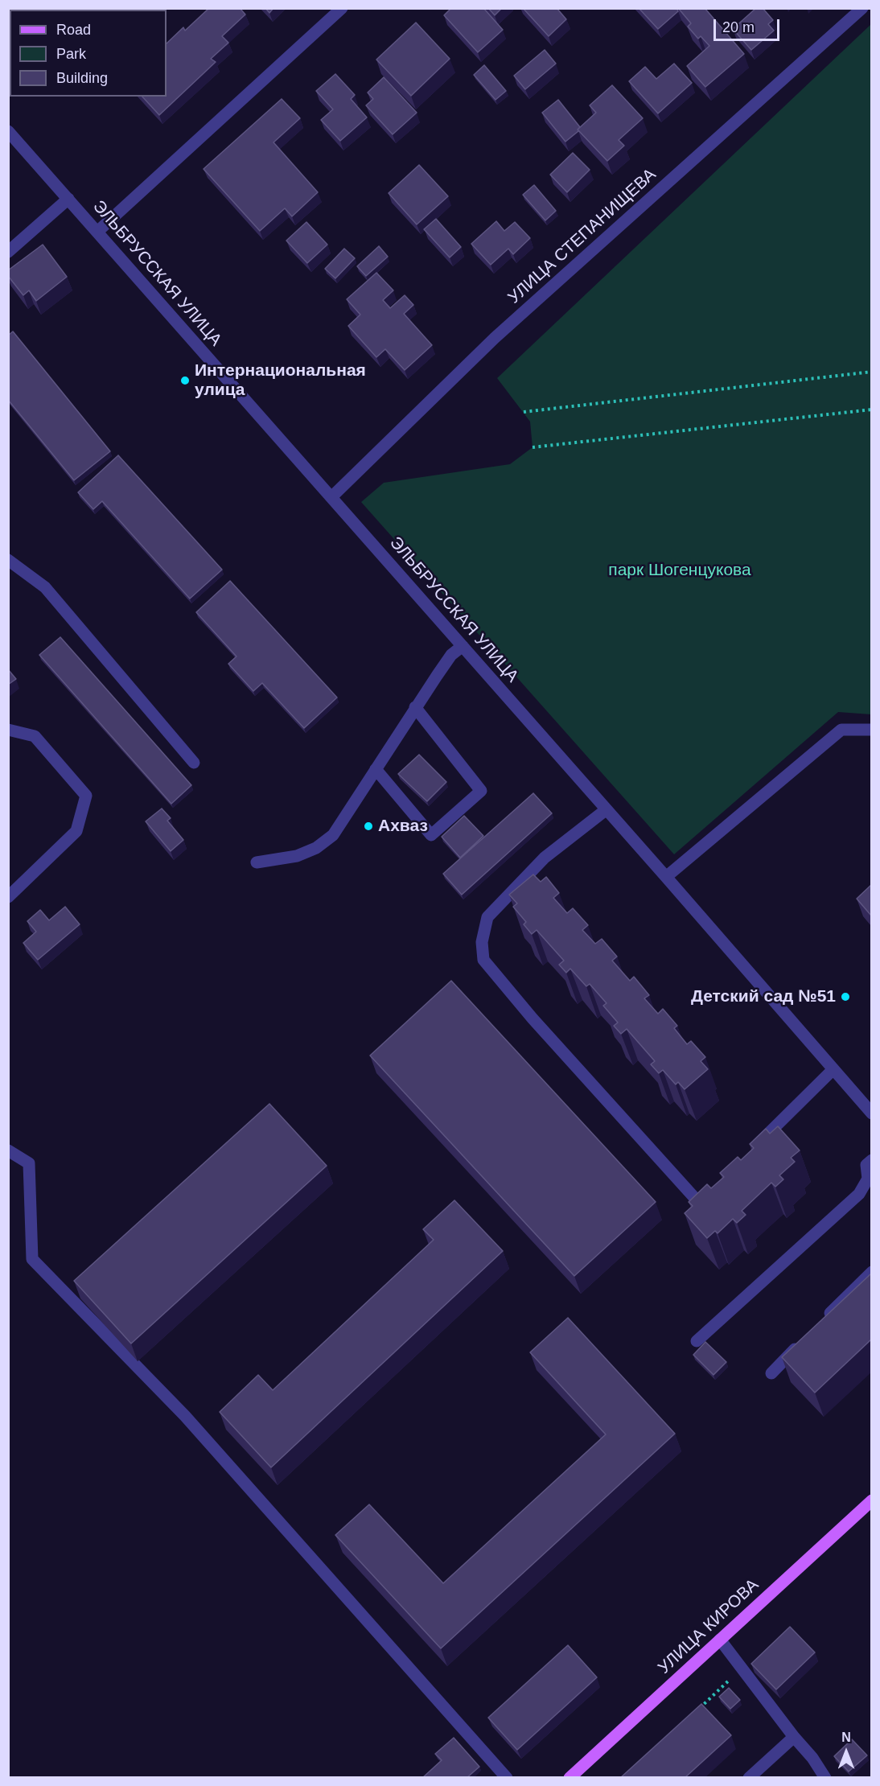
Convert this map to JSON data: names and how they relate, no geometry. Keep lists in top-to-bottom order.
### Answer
{
  "streets": {
    "main road": ["УЛИЦА КИРОВА"],
    "street": ["УЛИЦА СТЕПАНИЩЕВА", "ЭЛЬБРУССКАЯ УЛИЦА"]
  },
  "crossings": [
    ["УЛИЦА СТЕПАНИЩЕВА", "ЭЛЬБРУССКАЯ УЛИЦА"]
  ],
  "parks": ["парк Шогенцукова"],
  "places": ["Интернациональная улица", "Ахваз", "Детский сад №51"],
  "legend": ["Road", "Park", "Building"],
  "scale_bar": "20 m",
  "north": "top"
}
